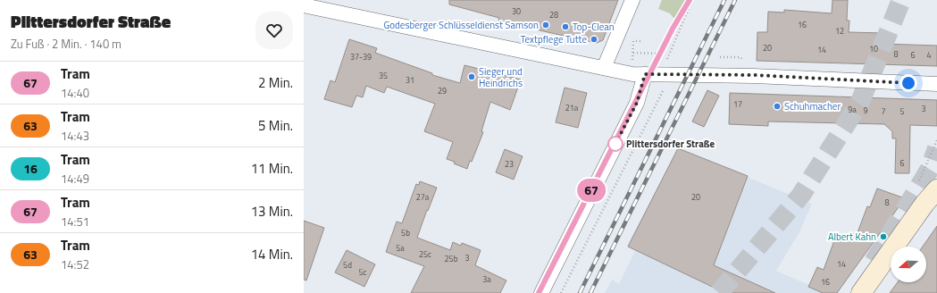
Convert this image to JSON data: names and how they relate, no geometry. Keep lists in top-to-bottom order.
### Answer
{
  "places": [
    "Godesberger Schlüsseldienst Samson",
    "Top-Clean",
    "Textpflege Tutte",
    "Sieger und Heindrichs",
    "Schuhmacher",
    "Plittersdorfer Straße",
    "Albert Kahn"
  ],
  "lines": ["tram line 67"],
  "house_numbers": [
    "30",
    "28",
    "16",
    "12",
    "20",
    "10",
    "14",
    "8",
    "6",
    "4",
    "37-39",
    "35",
    "31",
    "29",
    "17",
    "21a",
    "3",
    "9a",
    "9",
    "7",
    "5",
    "6",
    "23",
    "27a",
    "20",
    "8",
    "5b",
    "5a",
    "25c",
    "3",
    "25b",
    "14",
    "5d",
    "5c",
    "3a",
    "16"
  ],
  "north": "left",
  "page": {
    "heading": ["Plittersdorfer Straße", "Zu Fuß · 2 Min. · 140 m"],
    "on_map": "67",
    "list": [
      {
        "mark": "67",
        "name": "Tram",
        "note": "14:40",
        "value": "2 Min."
      },
      {
        "mark": "63",
        "name": "Tram",
        "note": "14:43",
        "value": "5 Min."
      },
      {
        "mark": "16",
        "name": "Tram",
        "note": "14:49",
        "value": "11 Min."
      },
      {
        "mark": "67",
        "name": "Tram",
        "note": "14:51",
        "value": "13 Min."
      },
      {
        "mark": "63",
        "name": "Tram",
        "note": "14:52",
        "value": "14 Min."
      }
    ]
  }
}
